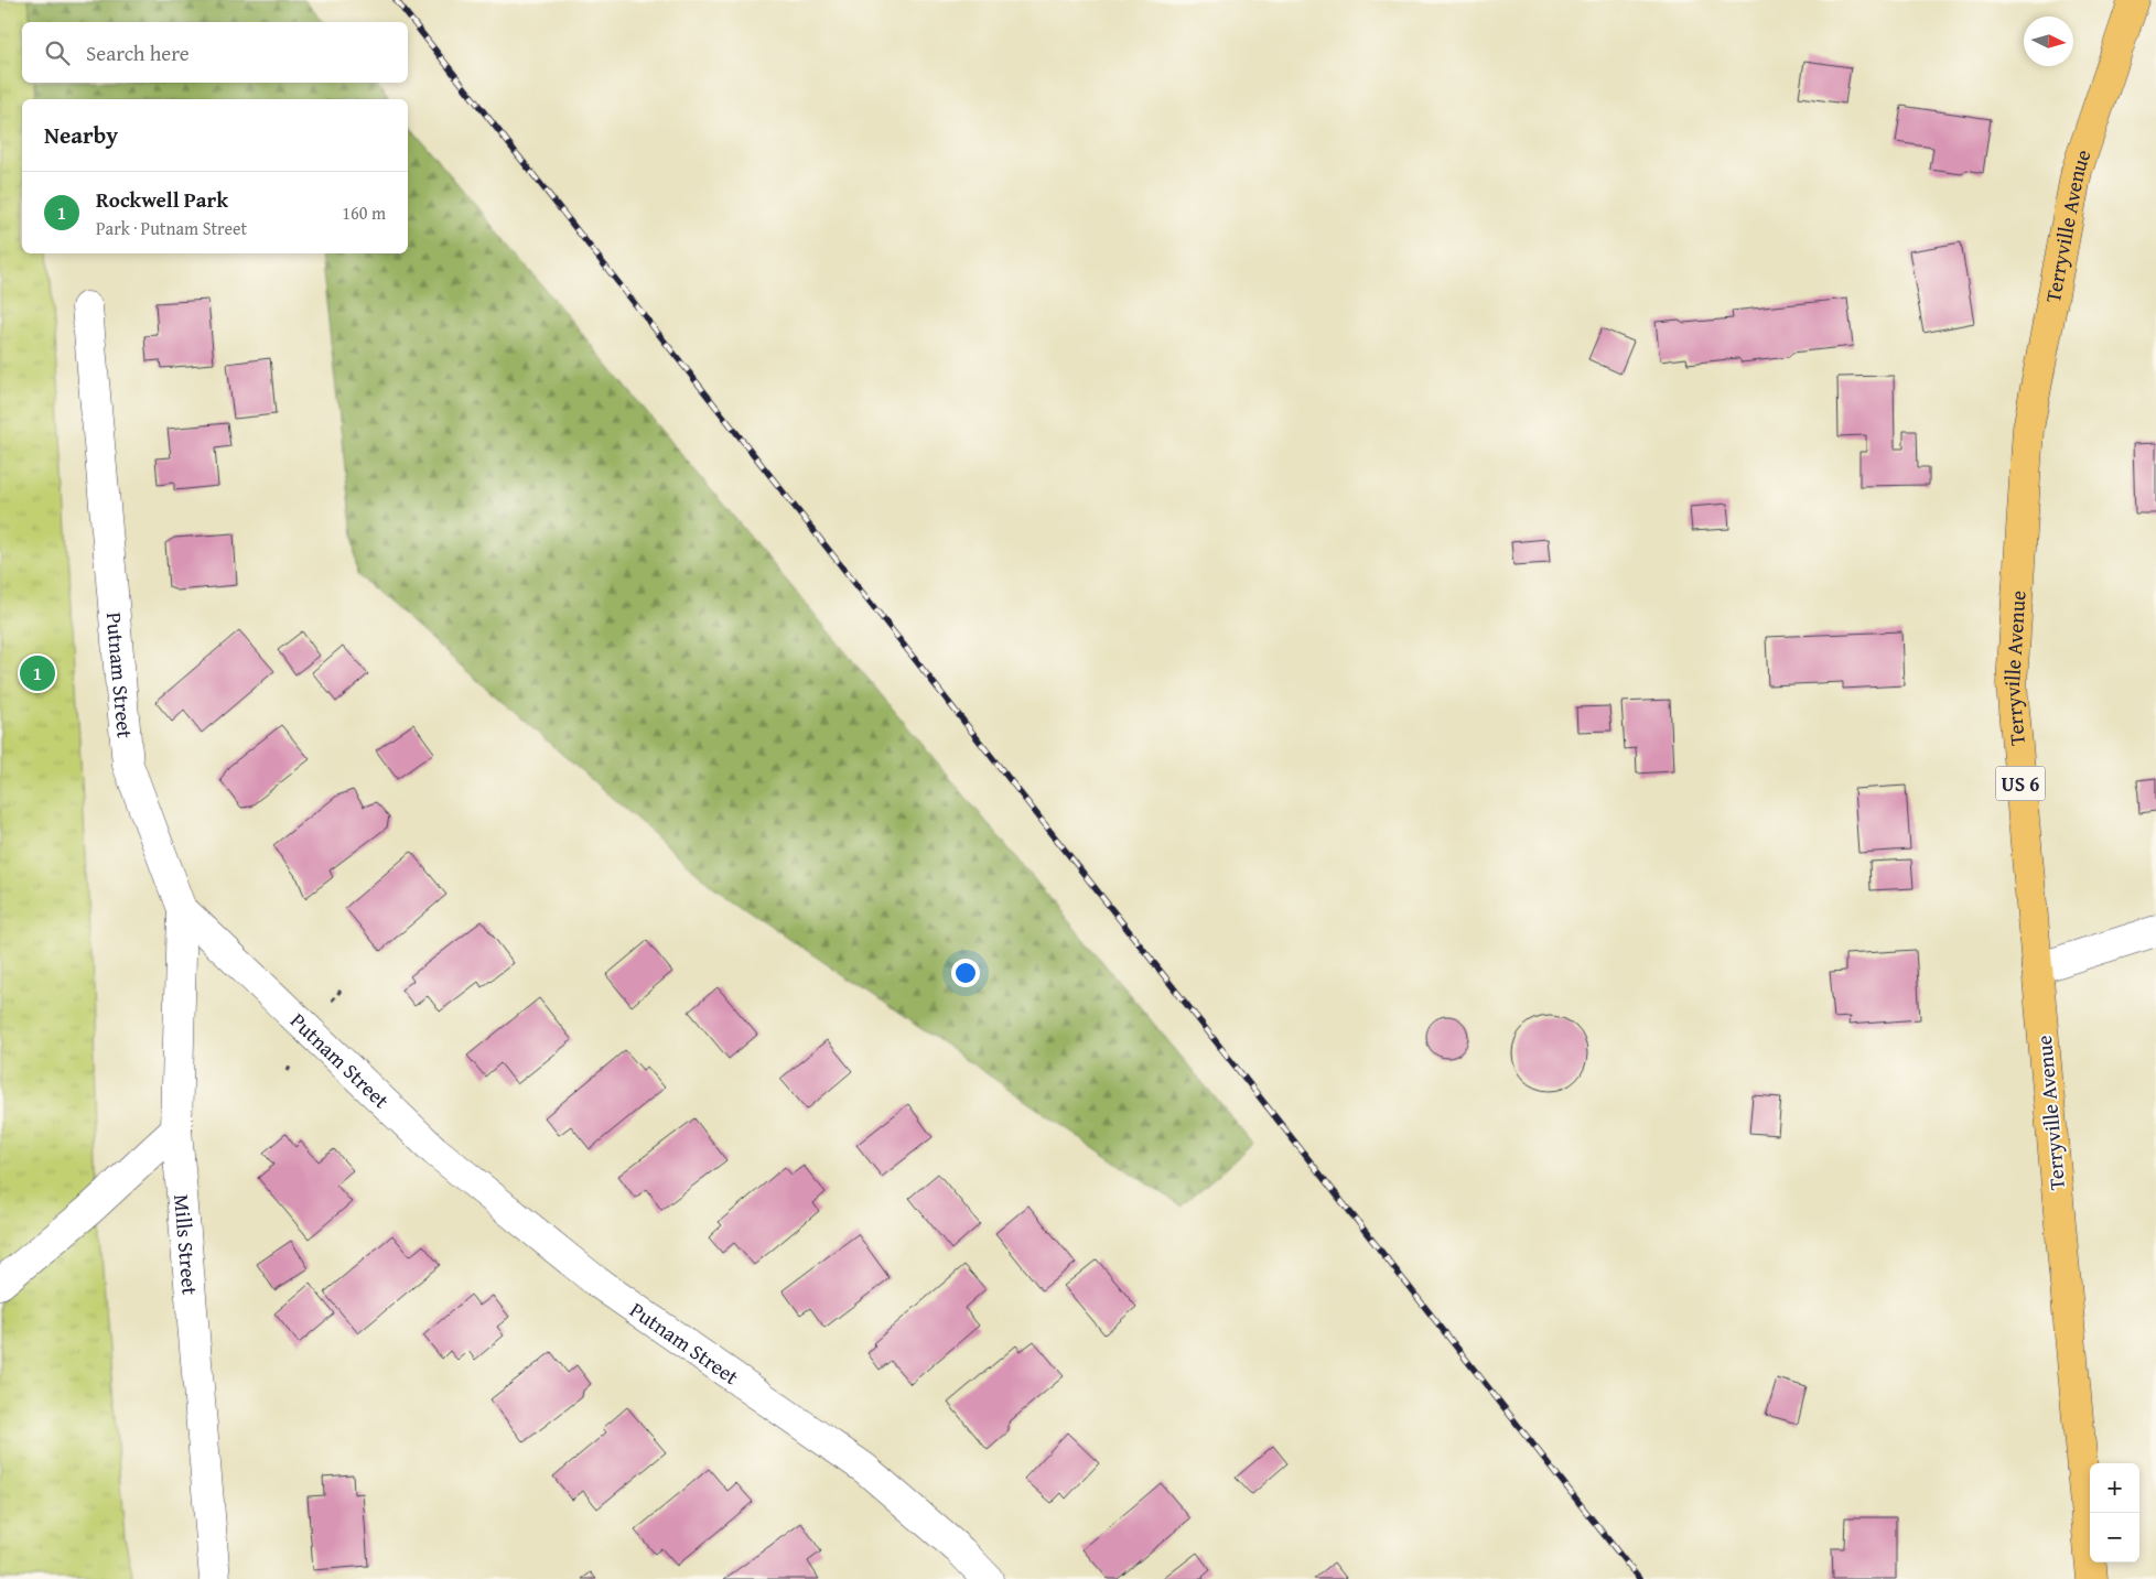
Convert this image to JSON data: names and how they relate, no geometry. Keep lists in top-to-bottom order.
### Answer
{
  "streets": {
    "highway": ["Terryville Avenue", "US 6"],
    "street": ["Putnam Street", "Mills Street"]
  },
  "crossings": [
    ["Putnam Street", "Mills Street"]
  ],
  "north": "right",
  "page": {
    "search": "Search here",
    "heading": "Nearby",
    "list": [
      {
        "mark": "1",
        "name": "Rockwell Park",
        "note": "Park · Putnam Street",
        "value": "160 m"
      }
    ],
    "pins": "1",
    "map_buttons": ["+", "−"]
  }
}
